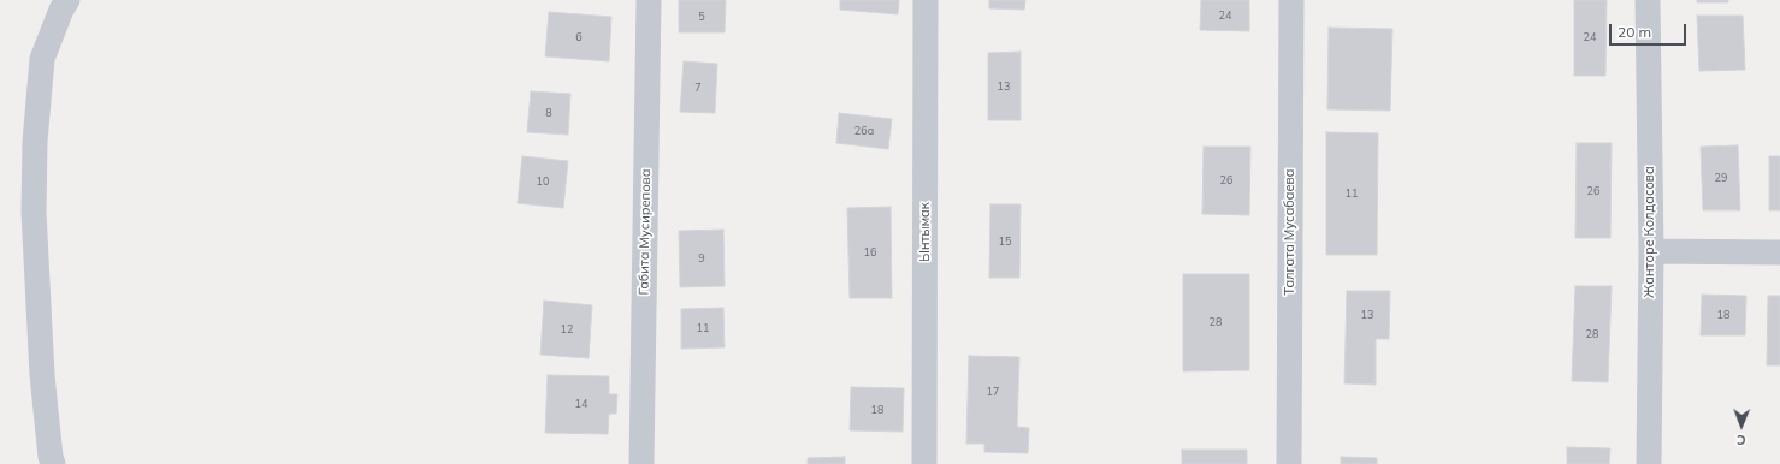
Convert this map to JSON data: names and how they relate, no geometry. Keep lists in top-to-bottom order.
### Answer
{
  "streets": {
    "street": [
      "Габита Мусирепова",
      "Ынтымак",
      "Талгата Мусабаева",
      "Жанторе Колдасова"
    ]
  },
  "house_numbers": [
    "24",
    "5",
    "6",
    "24",
    "13",
    "7",
    "8",
    "26а",
    "29",
    "26",
    "10",
    "26",
    "11",
    "15",
    "16",
    "9",
    "13",
    "18",
    "28",
    "11",
    "12",
    "28",
    "17",
    "14",
    "18"
  ],
  "scale_bar": "20 m",
  "north": "bottom"
}
